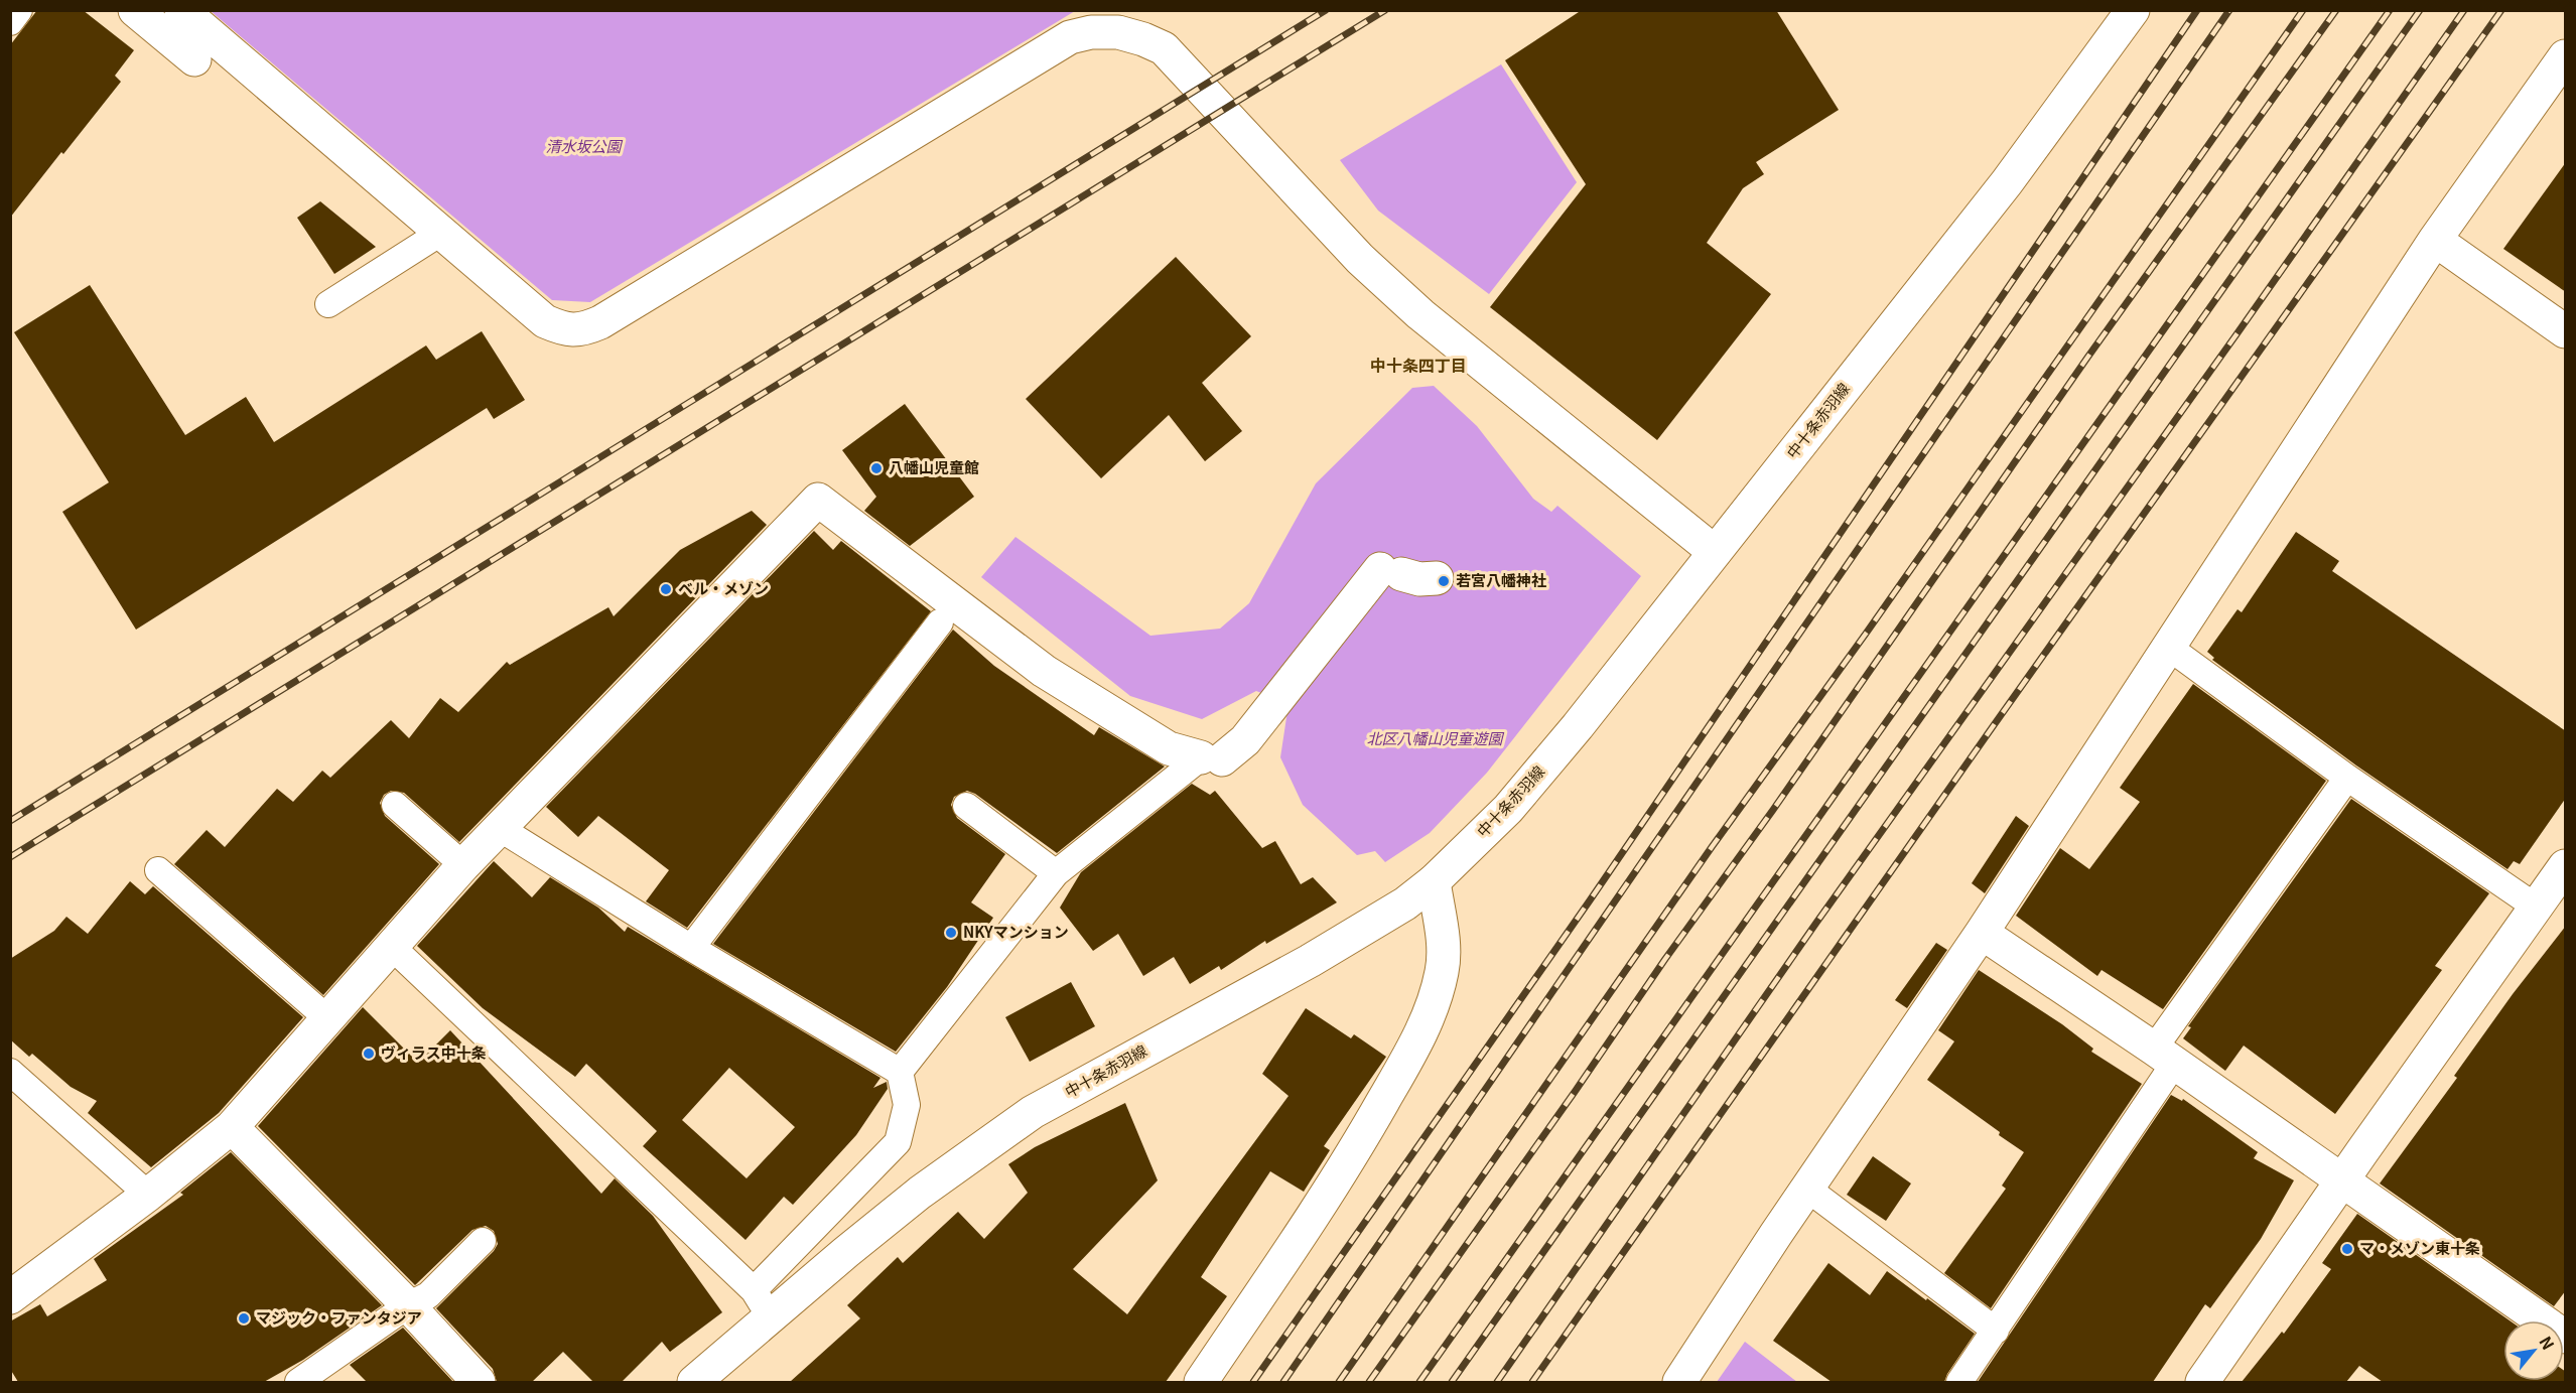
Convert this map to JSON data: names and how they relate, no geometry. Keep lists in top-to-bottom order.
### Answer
{
  "streets": {
    "street": ["中十条赤羽線"]
  },
  "districts": ["中十条四丁目"],
  "parks": ["清水坂公園", "北区八幡山児童遊園"],
  "places": [
    "八幡山児童館",
    "若宮八幡神社",
    "ベル・メゾン",
    "NKYマンション",
    "ヴィラス中十条",
    "マ・メゾン東十条",
    "マジック・ファンタジア"
  ],
  "north": "top right"
}
